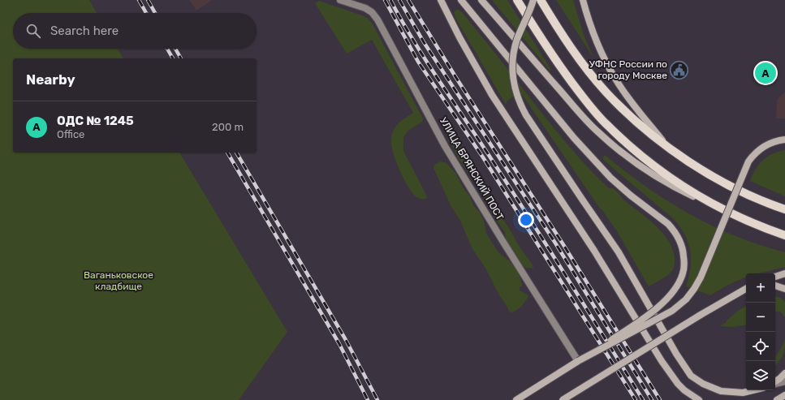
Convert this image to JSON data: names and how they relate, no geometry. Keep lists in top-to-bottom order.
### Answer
{
  "streets": {
    "street": ["УЛИЦА БРЯНСКИЙ ПОСТ"]
  },
  "parks": ["Ваганьковское кладбище"],
  "places": {
    "public building": ["УФНС России по городу Москве"]
  },
  "page": {
    "search": "Search here",
    "heading": "Nearby",
    "pins": "A",
    "list": [
      {
        "mark": "A",
        "name": "ОДС № 1245",
        "note": "Office",
        "value": "200 m"
      }
    ],
    "map_buttons": ["+", "−"]
  }
}
